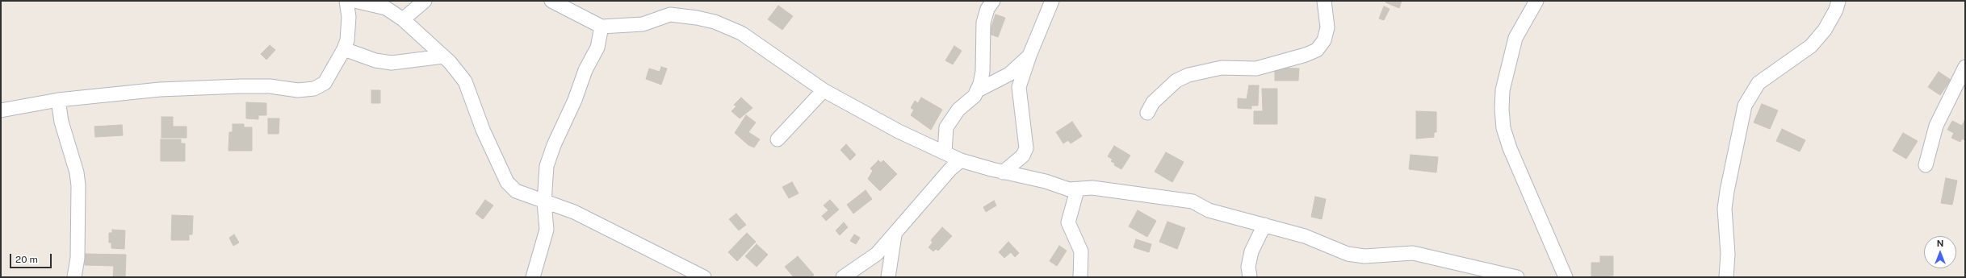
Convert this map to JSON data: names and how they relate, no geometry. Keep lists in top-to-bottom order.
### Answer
{
  "scale_bar": "20 m",
  "north": "top"
}
